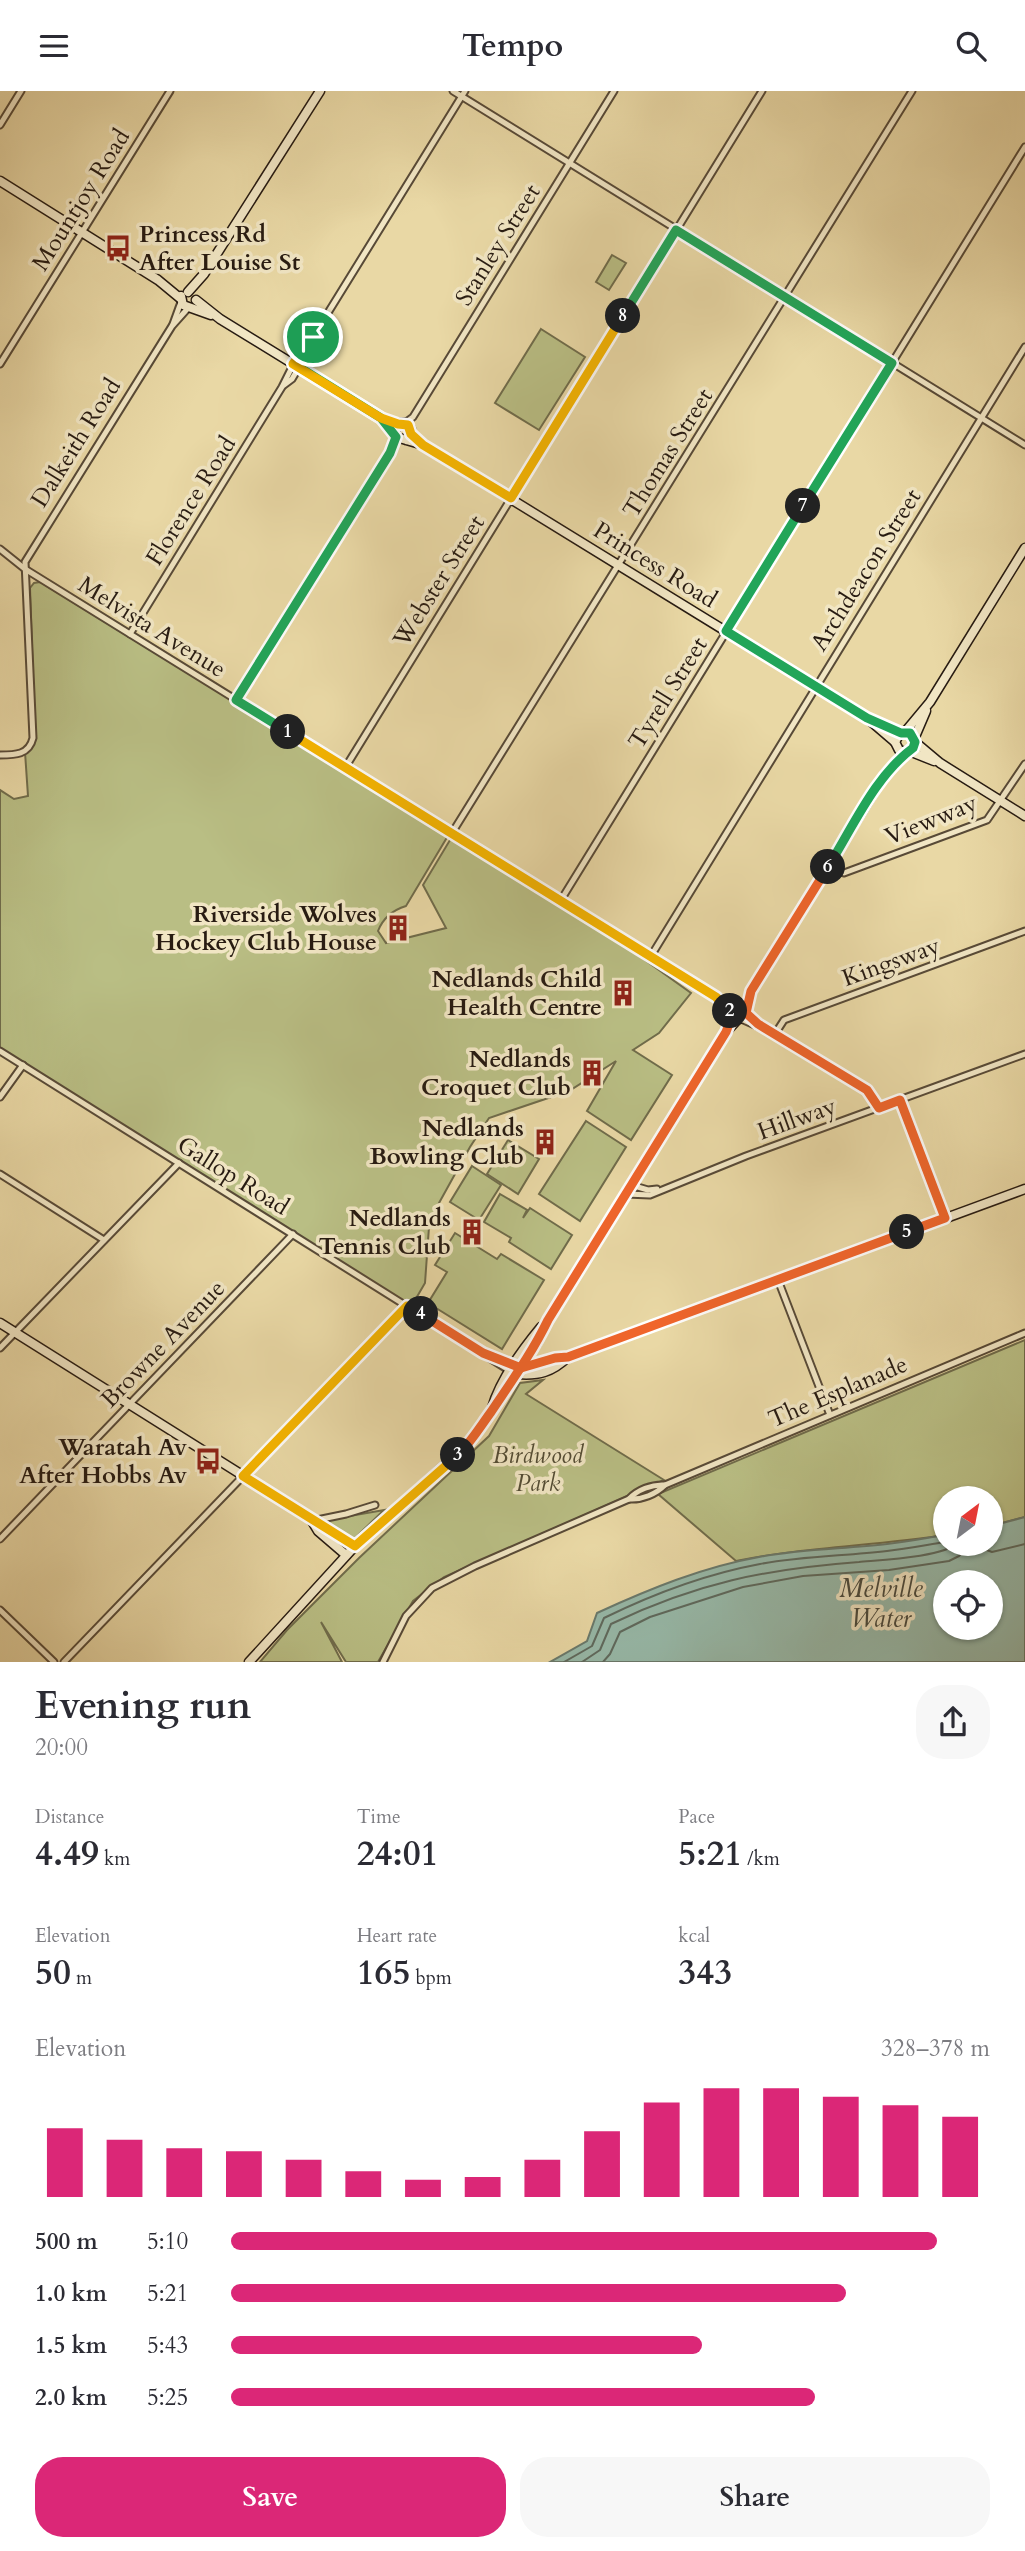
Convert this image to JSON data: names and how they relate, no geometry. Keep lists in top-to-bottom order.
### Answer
{
  "streets": {
    "street": [
      "Mountjoy Road",
      "Stanley Street",
      "Dalkeith Road",
      "Thomas Street",
      "Florence Road",
      "Princess Road",
      "Archdeacon Street",
      "Webster Street",
      "Melvista Avenue",
      "Tyrell Street",
      "Viewway",
      "Kingsway",
      "Hillway",
      "Gallop Road",
      "Browne Avenue",
      "The Esplanade"
    ]
  },
  "crossings": [
    ["Stanley Street", "Princess Road"],
    ["Stanley Street", "Melvista Avenue"],
    ["Dalkeith Road", "Melvista Avenue"],
    ["Thomas Street", "Princess Road"],
    ["Thomas Street", "Melvista Avenue"],
    ["Florence Road", "Melvista Avenue"],
    ["Princess Road", "Archdeacon Street"],
    ["Princess Road", "Webster Street"],
    ["Princess Road", "Tyrell Street"],
    ["Archdeacon Street", "Melvista Avenue"],
    ["Webster Street", "Melvista Avenue"],
    ["Melvista Avenue", "Tyrell Street"],
    ["Melvista Avenue", "Kingsway"],
    ["Melvista Avenue", "Hillway"],
    ["Gallop Road", "Browne Avenue"]
  ],
  "water": ["Melville Water"],
  "parks": ["Birdwood Park"],
  "places": {
    "bus stop": ["Princess Rd After Louise St", "Waratah Av After Hobbs Av"],
    "building": [
      "Riverside Wolves Hockey Club House",
      "Nedlands Child Health Centre",
      "Nedlands Croquet Club",
      "Nedlands Bowling Club",
      "Nedlands Tennis Club"
    ]
  },
  "north": "top right",
  "page": {
    "header": "Tempo",
    "pins": [
      "8",
      "7",
      "1",
      "6",
      "2",
      "5",
      "4",
      "3"
    ],
    "heading": ["Evening run", "20:00"],
    "stats": [
      ["Distance", "4.49 km"],
      ["Time", "24:01"],
      ["Pace", "5:21 /km"],
      ["Elevation", "50 m"],
      ["Heart rate", "165 bpm"],
      ["kcal", "343"]
    ],
    "chart": ["Elevation", "328–378 m"],
    "list": [
      {
        "name": "500 m",
        "note": "5:10"
      },
      {
        "name": "1.0 km",
        "note": "5:21"
      },
      {
        "name": "1.5 km",
        "note": "5:43"
      },
      {
        "name": "2.0 km",
        "note": "5:25"
      }
    ],
    "buttons": ["Save", "Share"]
  }
}
